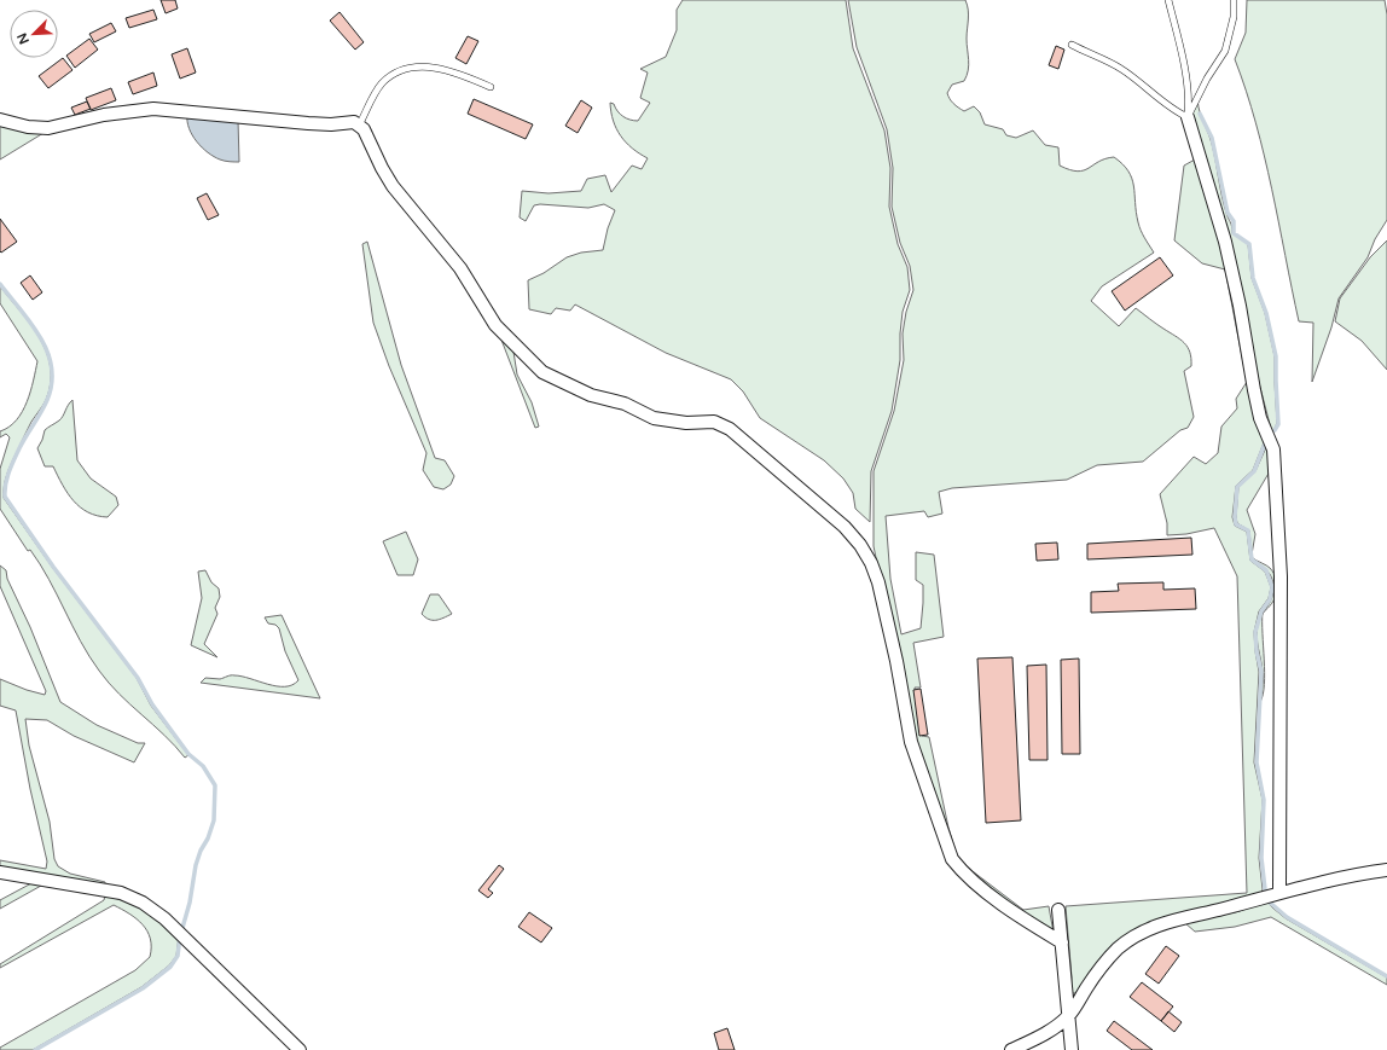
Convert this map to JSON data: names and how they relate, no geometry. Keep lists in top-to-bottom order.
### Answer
{
  "north": "bottom left"
}
